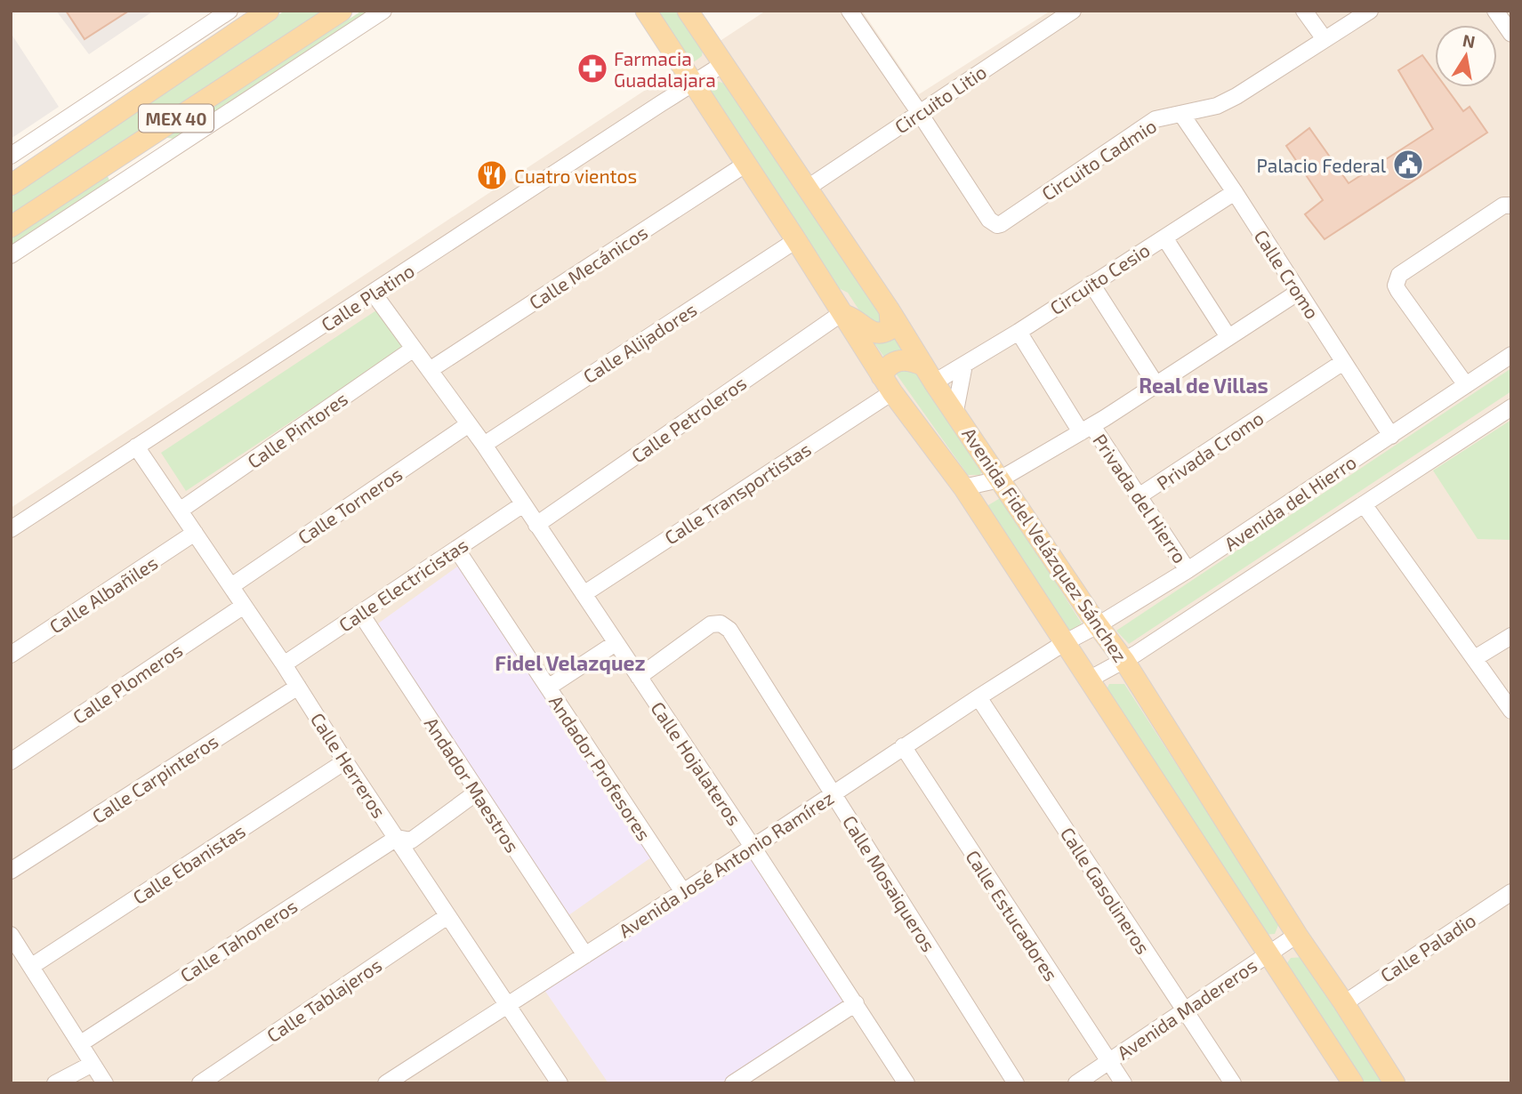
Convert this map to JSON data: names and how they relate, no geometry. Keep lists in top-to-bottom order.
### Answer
{
  "streets": {
    "main road": ["MEX 40", "Avenida Fidel Velázquez Sánchez"],
    "street": [
      "Circuito Litio",
      "Circuito Cadmio",
      "Calle Mecánicos",
      "Calle Cromo",
      "Circuito Cesio",
      "Calle Platino",
      "Calle Alijadores",
      "Calle Petroleros",
      "Calle Pintores",
      "Privada Cromo",
      "Calle Transportistas",
      "Privada del Hierro",
      "Avenida del Hierro",
      "Calle Torneros",
      "Calle Electricistas",
      "Calle Albañiles",
      "Calle Plomeros",
      "Calle Hojalateros",
      "Calle Herreros",
      "Andador Profesores",
      "Calle Carpinteros",
      "Andador Maestros",
      "Calle Ebanistas",
      "Avenida José Antonio Ramírez",
      "Calle Mosaiqueros",
      "Calle Gasolineros",
      "Calle Estucadores",
      "Calle Tahoneros",
      "Calle Paladio",
      "Calle Tablajeros",
      "Avenida Madereros"
    ]
  },
  "crossings": [
    ["Circuito Litio", "Circuito Cadmio"],
    ["Circuito Litio", "Avenida Fidel Velázquez Sánchez"],
    ["Circuito Cadmio", "Calle Cromo"],
    ["Calle Mecánicos", "Avenida Fidel Velázquez Sánchez"],
    ["Calle Mecánicos", "Calle Hojalateros"],
    ["Calle Cromo", "Circuito Cesio"],
    ["Calle Cromo", "Privada Cromo"],
    ["Calle Cromo", "Avenida del Hierro"],
    ["Circuito Cesio", "Privada del Hierro"],
    ["Circuito Cesio", "Avenida Fidel Velázquez Sánchez"],
    ["Calle Platino", "Avenida Fidel Velázquez Sánchez"],
    ["Calle Platino", "Calle Hojalateros"],
    ["Calle Platino", "Calle Herreros"],
    ["Calle Alijadores", "Avenida Fidel Velázquez Sánchez"],
    ["Calle Alijadores", "Calle Hojalateros"],
    ["Calle Petroleros", "Avenida Fidel Velázquez Sánchez"],
    ["Calle Petroleros", "Calle Hojalateros"],
    ["Calle Pintores", "Calle Hojalateros"],
    ["Calle Pintores", "Calle Herreros"],
    ["Privada Cromo", "Privada del Hierro"],
    ["Calle Transportistas", "Avenida Fidel Velázquez Sánchez"],
    ["Calle Transportistas", "Calle Hojalateros"],
    ["Privada del Hierro", "Avenida del Hierro"],
    ["Avenida del Hierro", "Avenida Fidel Velázquez Sánchez"],
    ["Avenida del Hierro", "Avenida José Antonio Ramírez"],
    ["Calle Torneros", "Calle Hojalateros"],
    ["Calle Torneros", "Calle Herreros"],
    ["Avenida Fidel Velázquez Sánchez", "Avenida José Antonio Ramírez"],
    ["Avenida Fidel Velázquez Sánchez", "Calle Paladio"],
    ["Avenida Fidel Velázquez Sánchez", "Avenida Madereros"],
    ["Calle Electricistas", "Calle Hojalateros"],
    ["Calle Electricistas", "Calle Herreros"],
    ["Calle Electricistas", "Andador Profesores"],
    ["Calle Electricistas", "Andador Maestros"],
    ["Calle Albañiles", "Calle Herreros"],
    ["Calle Plomeros", "Calle Herreros"],
    ["Calle Hojalateros", "Avenida José Antonio Ramírez"],
    ["Calle Hojalateros", "Calle Mosaiqueros"],
    ["Calle Herreros", "Calle Carpinteros"],
    ["Calle Herreros", "Calle Ebanistas"],
    ["Calle Herreros", "Avenida José Antonio Ramírez"],
    ["Calle Herreros", "Calle Tahoneros"],
    ["Calle Herreros", "Calle Tablajeros"],
    ["Andador Profesores", "Avenida José Antonio Ramírez"],
    ["Andador Maestros", "Avenida José Antonio Ramírez"],
    ["Andador Maestros", "Calle Tahoneros"],
    ["Avenida José Antonio Ramírez", "Calle Mosaiqueros"],
    ["Avenida José Antonio Ramírez", "Calle Gasolineros"],
    ["Avenida José Antonio Ramírez", "Calle Estucadores"],
    ["Calle Gasolineros", "Avenida Madereros"],
    ["Calle Estucadores", "Avenida Madereros"]
  ],
  "districts": ["Real de Villas", "Fidel Velazquez"],
  "places": {
    "pharmacy": ["Farmacia Guadalajara"],
    "public building": ["Palacio Federal"],
    "restaurant": ["Cuatro vientos"]
  },
  "north": "top"
}
